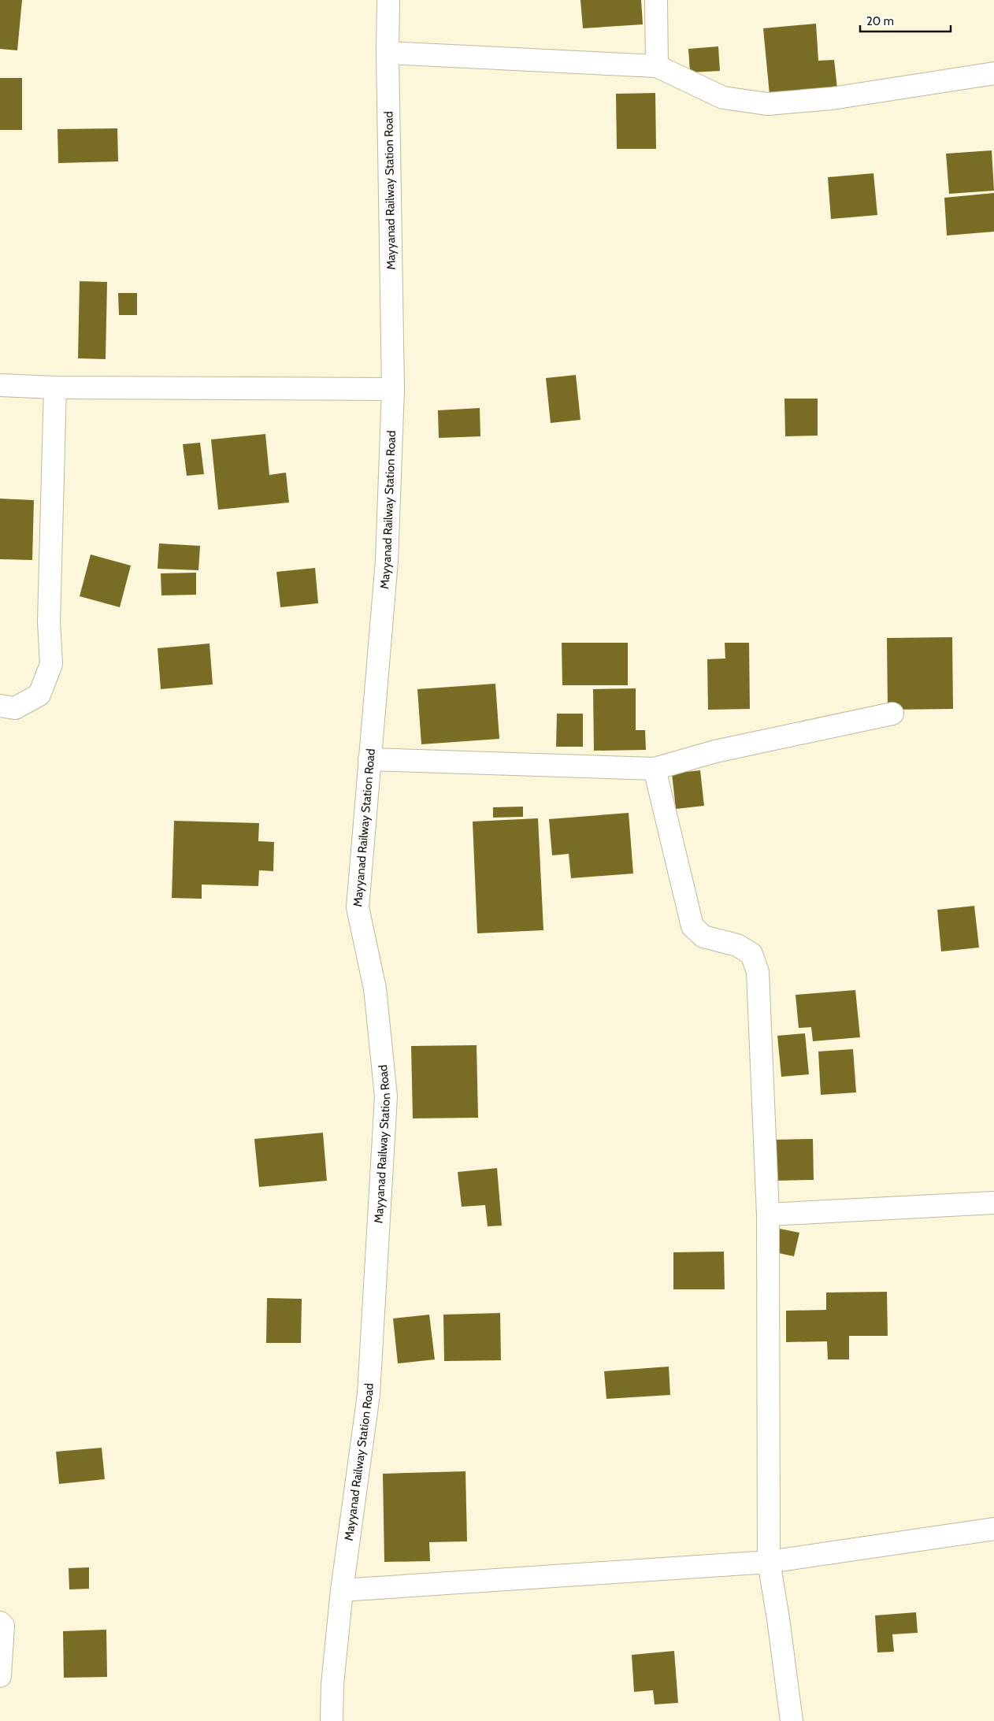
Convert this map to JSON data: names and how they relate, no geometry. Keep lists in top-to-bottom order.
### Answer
{
  "streets": {
    "street": ["Mayyanad Railway Station Road"]
  },
  "scale_bar": "20 m"
}
